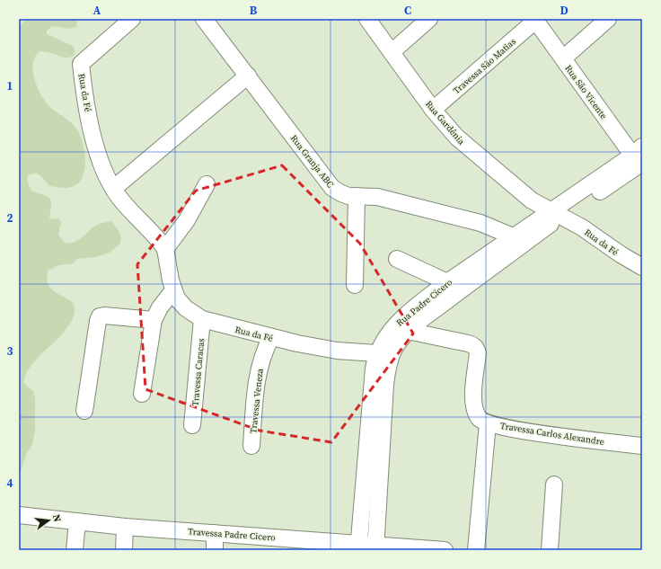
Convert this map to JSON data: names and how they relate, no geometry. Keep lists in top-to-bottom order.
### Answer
{
  "streets": {
    "street": [
      "Travessa São Matias",
      "Rua São Vicente",
      "Rua da Fé",
      "Rua Gardênia",
      "Rua Granja ABC",
      "Rua Padre Cícero",
      "Travessa Caracas",
      "Travessa Veneza",
      "Travessa Carlos Alexandre",
      "Travessa Padre Cicero"
    ]
  },
  "crossings": [
    ["Travessa São Matias", "Rua São Vicente"],
    ["Travessa São Matias", "Rua Gardênia"],
    ["Rua São Vicente", "Rua Padre Cícero"],
    ["Rua da Fé", "Rua Gardênia"],
    ["Rua da Fé", "Rua Padre Cícero"],
    ["Rua da Fé", "Travessa Caracas"],
    ["Rua da Fé", "Travessa Veneza"],
    ["Rua Gardênia", "Rua Padre Cícero"],
    ["Rua Granja ABC", "Rua Padre Cícero"],
    ["Rua Padre Cícero", "Travessa Carlos Alexandre"],
    ["Rua Padre Cícero", "Travessa Padre Cicero"]
  ],
  "north": "right",
  "grid": {
    "columns": [
      "A",
      "B",
      "C",
      "D"
    ],
    "rows": [
      "1",
      "2",
      "3",
      "4"
    ]
  }
}
